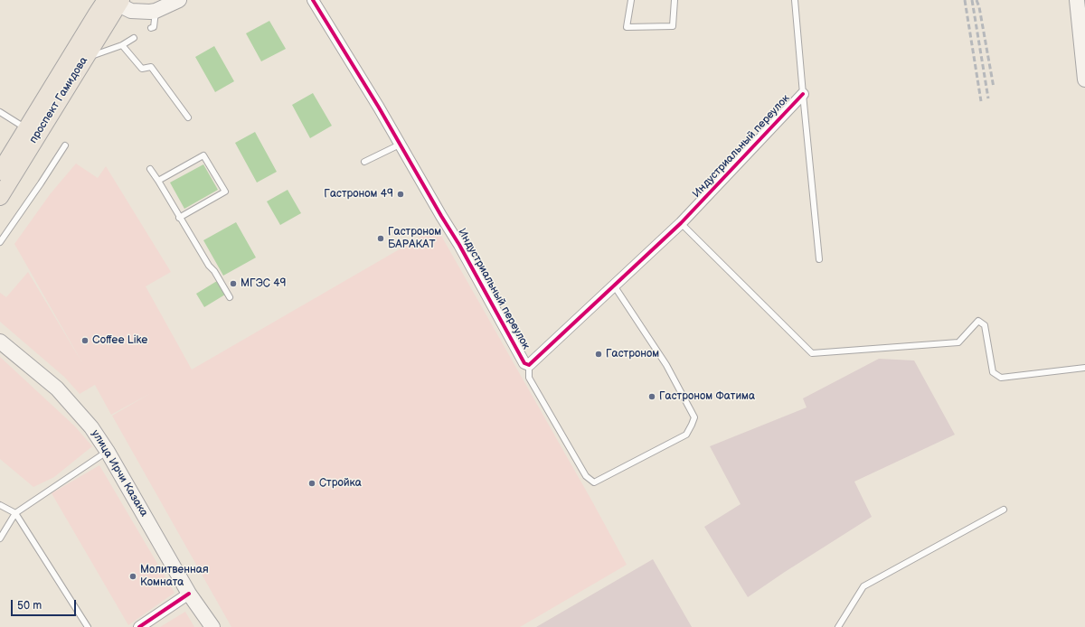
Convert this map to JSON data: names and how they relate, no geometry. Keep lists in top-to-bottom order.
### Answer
{
  "streets": {
    "main road": ["проспект Гамидова", "улица Ирчи Казака"],
    "street": ["Индустриальный переулок"]
  },
  "places": [
    "Гастроном 49",
    "Гастроном БАРАКАТ",
    "МГЭС 49",
    "Coffee Like",
    "Гастроном",
    "Гастроном Фатима",
    "Стройка",
    "Молитвенная Комната"
  ],
  "scale_bar": "50 m"
}
